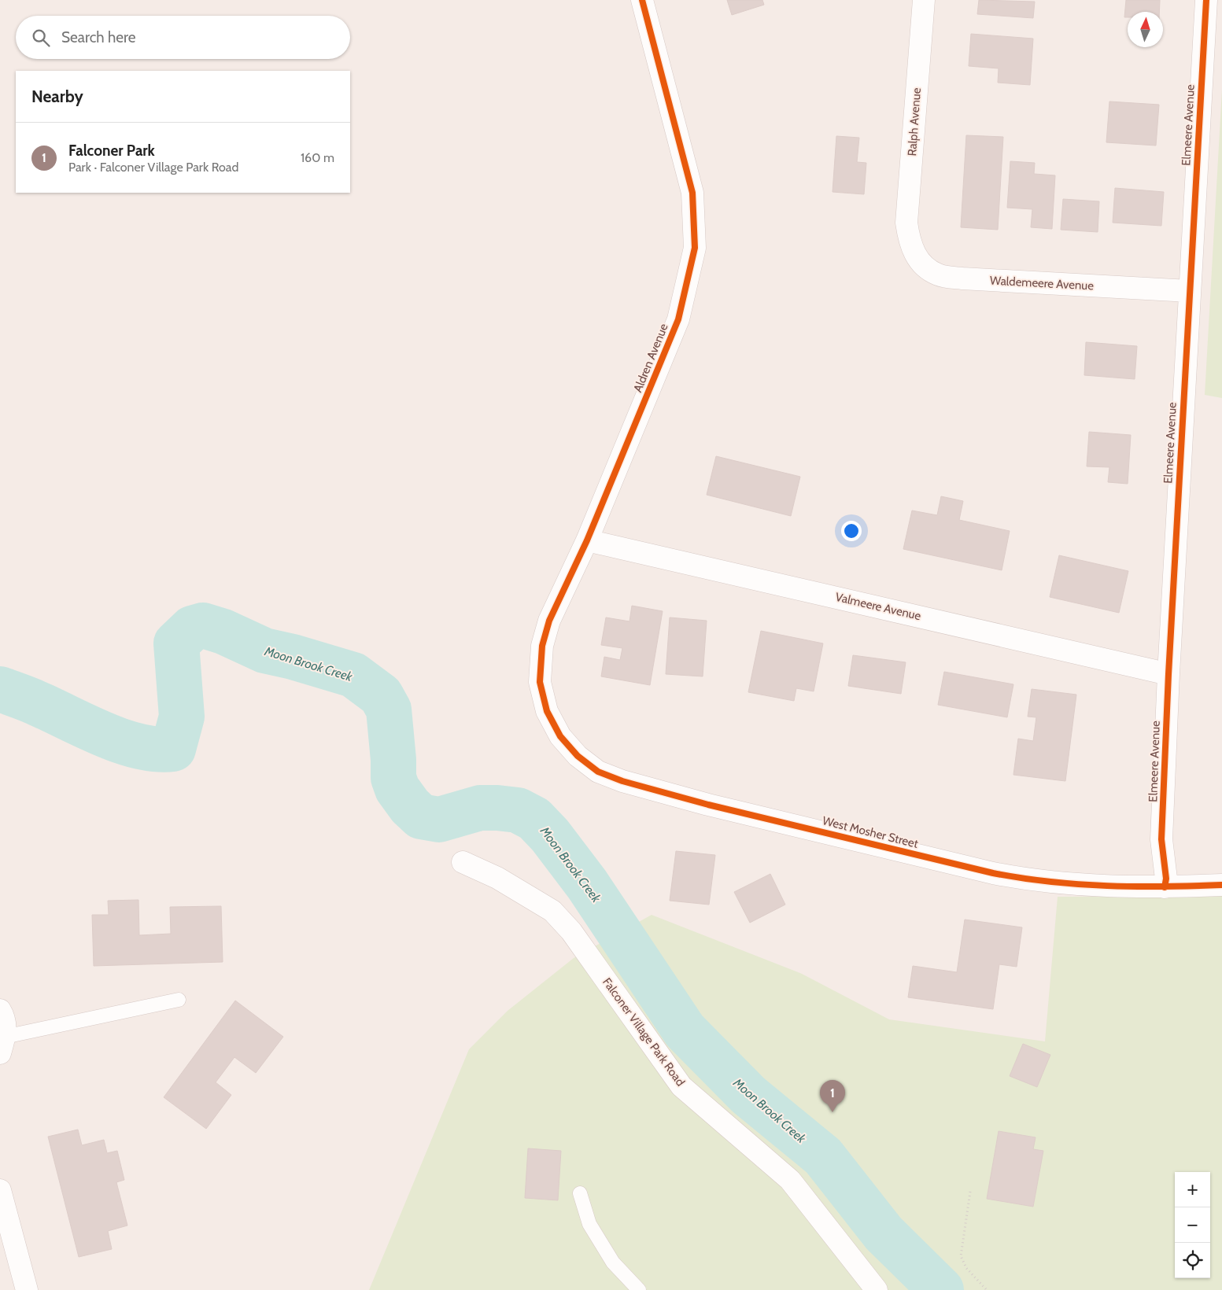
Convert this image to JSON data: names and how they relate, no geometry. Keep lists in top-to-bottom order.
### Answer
{
  "streets": {
    "street": [
      "Ralph Avenue",
      "Elmeere Avenue",
      "Waldemeere Avenue",
      "Aldren Avenue",
      "Valmeere Avenue",
      "West Mosher Street",
      "Falconer Village Park Road"
    ]
  },
  "crossings": [
    ["Ralph Avenue", "Waldemeere Avenue"],
    ["Elmeere Avenue", "Waldemeere Avenue"],
    ["Elmeere Avenue", "Valmeere Avenue"],
    ["Elmeere Avenue", "West Mosher Street"],
    ["Aldren Avenue", "Valmeere Avenue"],
    ["Aldren Avenue", "West Mosher Street"]
  ],
  "water": ["Moon Brook Creek"],
  "north": "top",
  "page": {
    "search": "Search here",
    "heading": "Nearby",
    "list": [
      {
        "mark": "1",
        "name": "Falconer Park",
        "note": "Park · Falconer Village Park Road",
        "value": "160 m"
      }
    ],
    "pins": "1",
    "map_buttons": ["+", "−"]
  }
}
